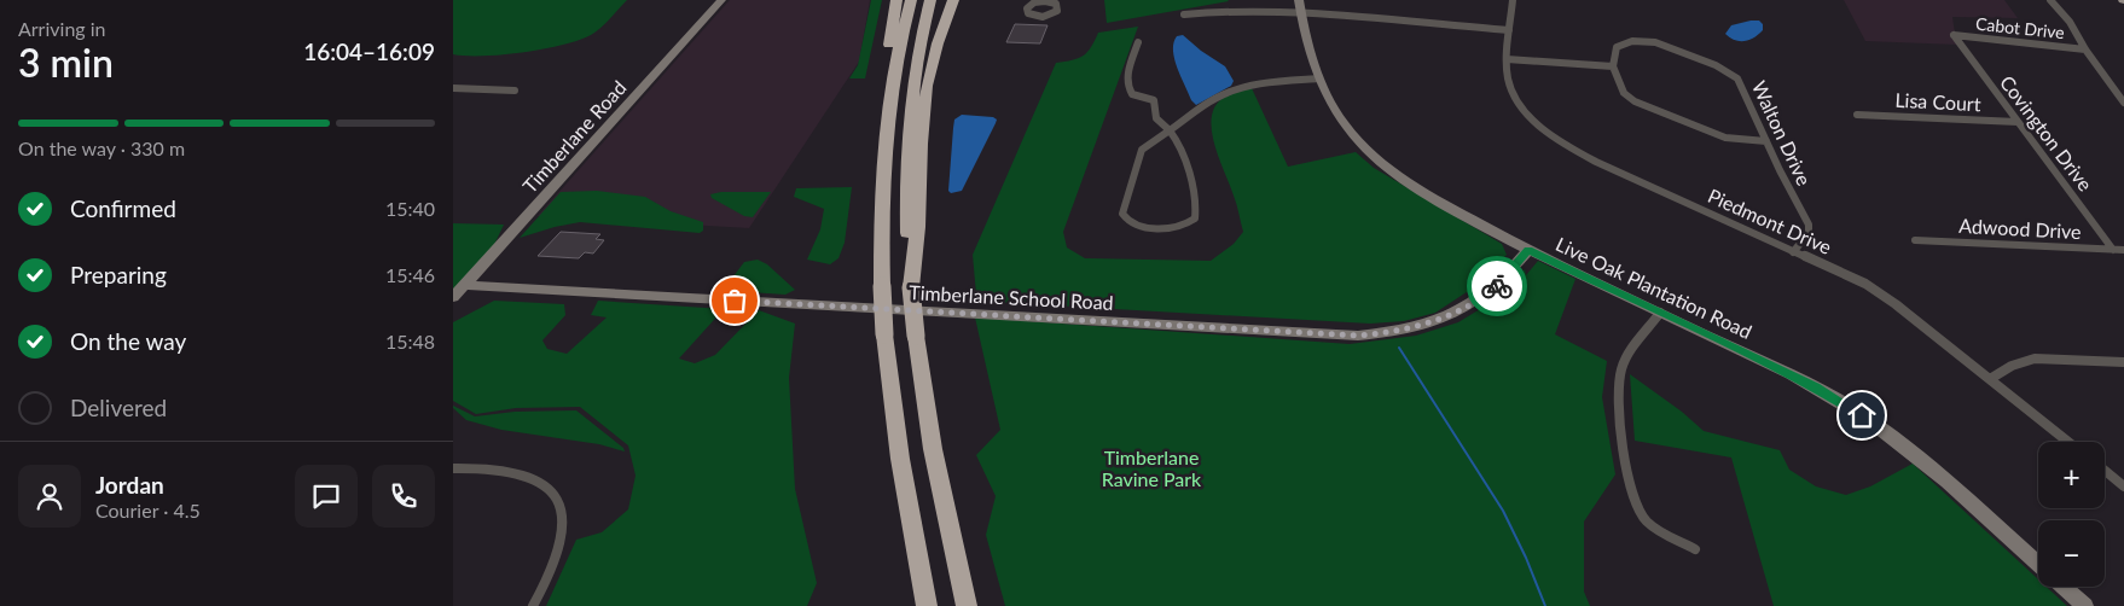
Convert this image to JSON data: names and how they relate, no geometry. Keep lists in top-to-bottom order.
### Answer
{
  "streets": {
    "street": [
      "Cabot Drive",
      "Lisa Court",
      "Walton Drive",
      "Covington Drive",
      "Timberlane Road",
      "Piedmont Drive",
      "Adwood Drive",
      "Live Oak Plantation Road",
      "Timberlane School Road"
    ]
  },
  "crossings": [
    ["Cabot Drive", "Covington Drive"],
    ["Lisa Court", "Covington Drive"],
    ["Walton Drive", "Piedmont Drive"],
    ["Covington Drive", "Adwood Drive"],
    ["Timberlane Road", "Timberlane School Road"],
    ["Live Oak Plantation Road", "Timberlane School Road"]
  ],
  "parks": ["Timberlane Ravine Park"],
  "page": {
    "heading": ["3 min", "Arriving in", "16:04–16:09"],
    "panel": ["Jordan", "Courier · 4.5"],
    "bar": "On the way · 330 m",
    "list": [
      ["Confirmed", "15:40"],
      ["Preparing", "15:46"],
      ["On the way", "15:48"],
      "Delivered"
    ],
    "map_buttons": ["+", "−"]
  }
}
